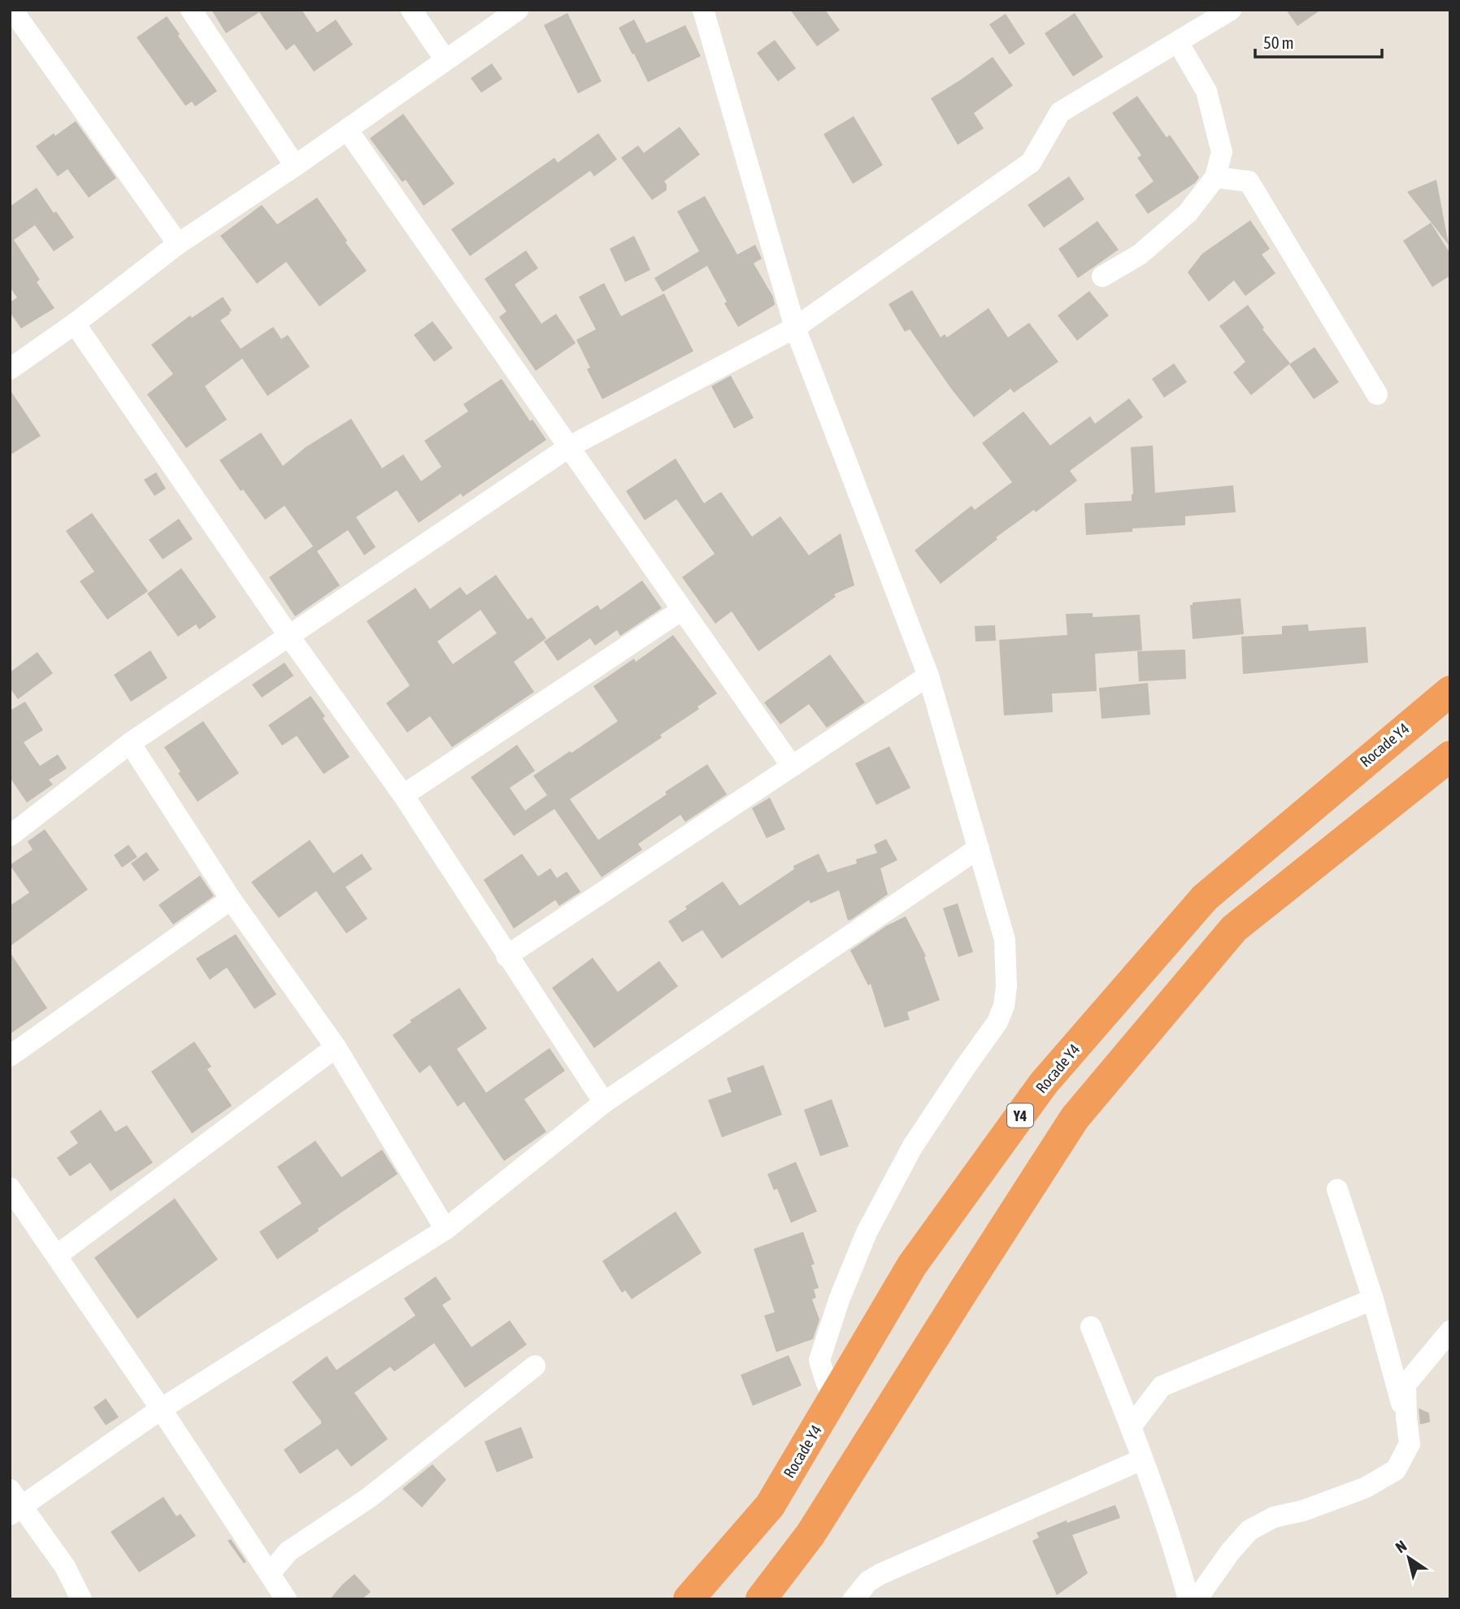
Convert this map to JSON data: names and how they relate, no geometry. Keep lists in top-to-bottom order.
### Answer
{
  "streets": {
    "highway": ["Rocade Y4", "Y4"]
  },
  "scale_bar": "50 m",
  "north": "top left"
}
